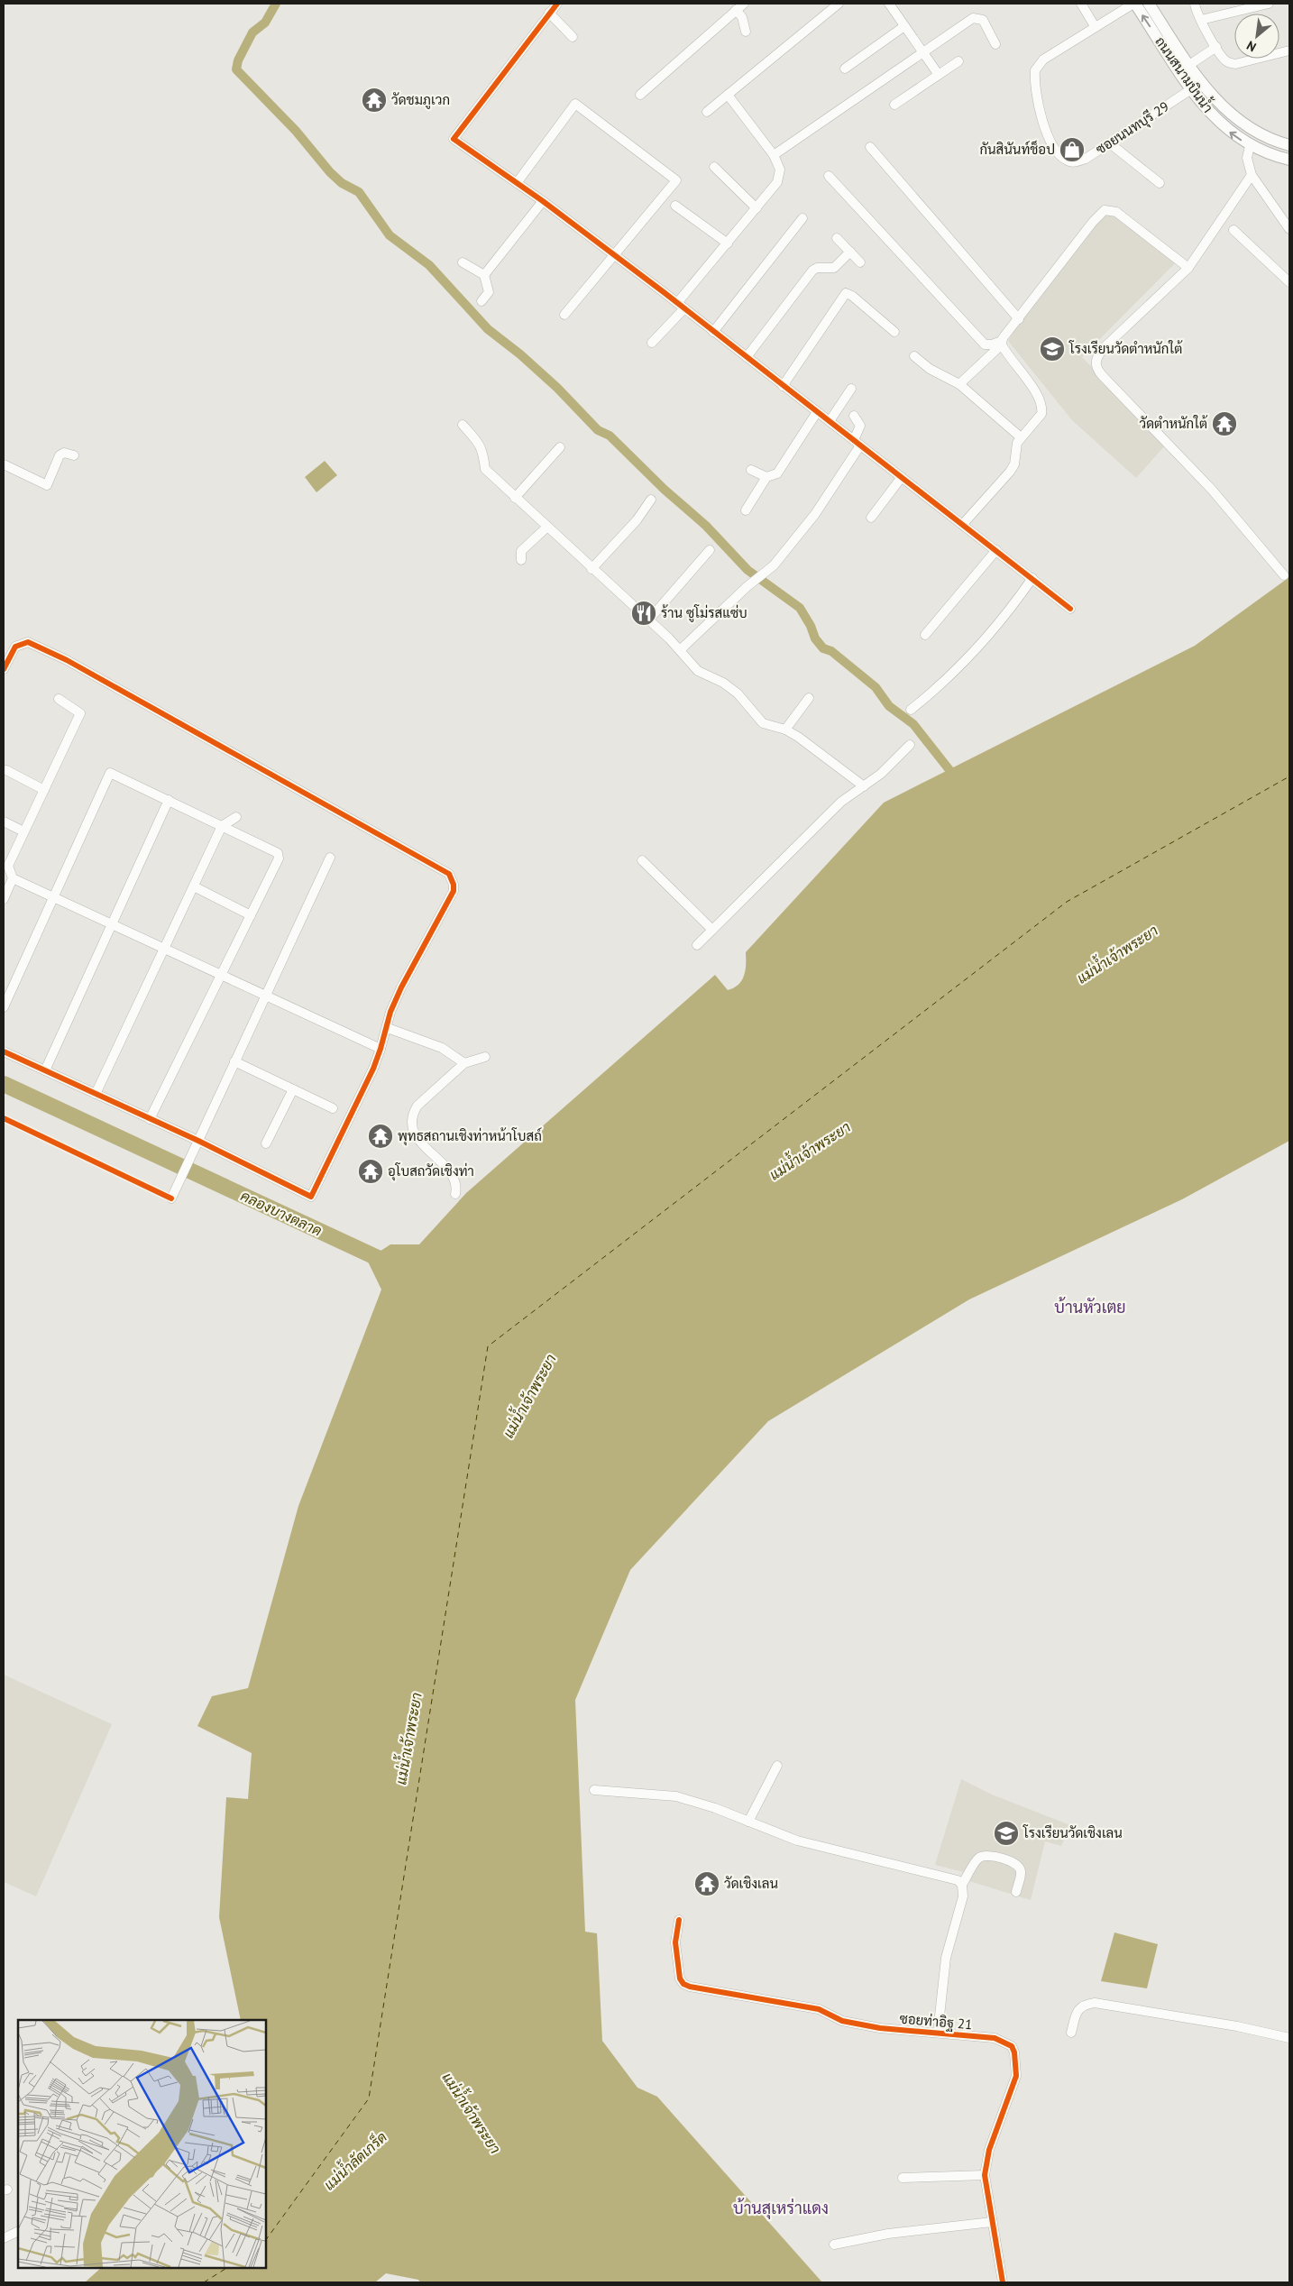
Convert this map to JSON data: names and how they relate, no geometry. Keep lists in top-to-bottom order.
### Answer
{
  "streets": {
    "main road": ["ถนนสนามบินน้ำ"],
    "street": ["ซอยนนทบุรี 29", "ซอยท่าอิฐ 21"]
  },
  "crossings": [
    ["ถนนสนามบินน้ำ", "ซอยนนทบุรี 29"]
  ],
  "districts": ["บ้านหัวเตย", "บ้านสุเหร่าแดง"],
  "water": ["แม่น้ำเจ้าพระยา", "คลองบางตลาด", "แม่น้ำลัดเกร็ด"],
  "places": {
    "temple": [
      "วัดชมภูเวก",
      "วัดตำหนักใต้",
      "พุทธสถานเชิงท่าหน้าโบสถ์",
      "อุโบสถวัดเชิงท่า",
      "วัดเชิงเลน"
    ],
    "shop": ["กันสินันท์ช็อป"],
    "school or university": ["โรงเรียนวัดตำหนักใต้", "โรงเรียนวัดเชิงเลน"],
    "restaurant": ["ร้าน ซูโม่รสแซ่บ"]
  },
  "north": "bottom left"
}
